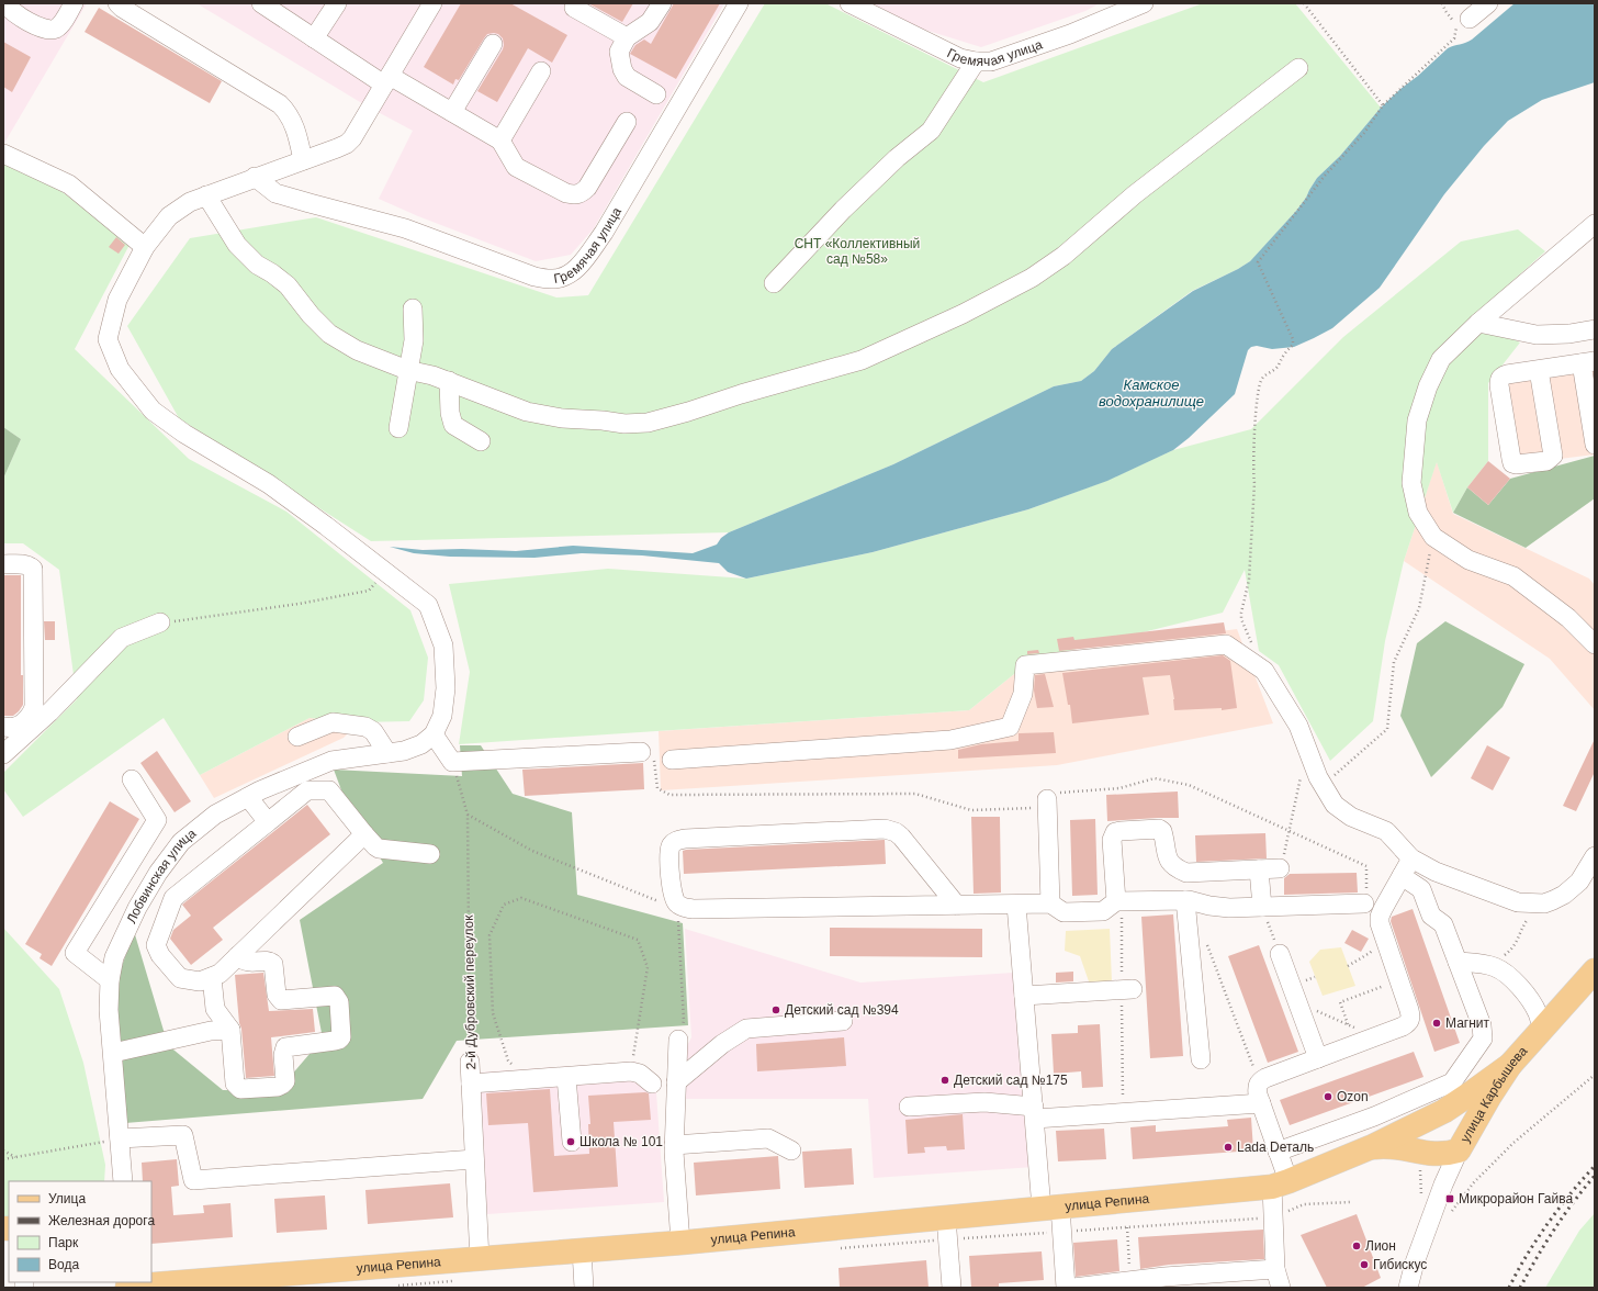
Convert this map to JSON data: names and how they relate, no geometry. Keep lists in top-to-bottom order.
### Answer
{
  "streets": {
    "main road": ["улица Карбышева", "улица Репина"],
    "street": ["Гремячая улица", "Лобвинская улица", "2-й Дубровский переулок"]
  },
  "crossings": [
    ["2-й Дубровский переулок", "улица Репина"],
    ["улица Карбышева", "улица Репина"]
  ],
  "water": ["Камское водохранилище"],
  "parks": ["СНТ «Коллективный сад №58»"],
  "places": {
    "other": [
      "Детский сад №394",
      "Магнит",
      "Детский сад №175",
      "Ozon",
      "Школа № 101",
      "Lada Dеталь",
      "Лион",
      "Гибискус"
    ],
    "transit": ["Микрорайон Гайва"]
  },
  "legend": [
    "Улица",
    "Железная дорога",
    "Парк",
    "Вода"
  ]
}
